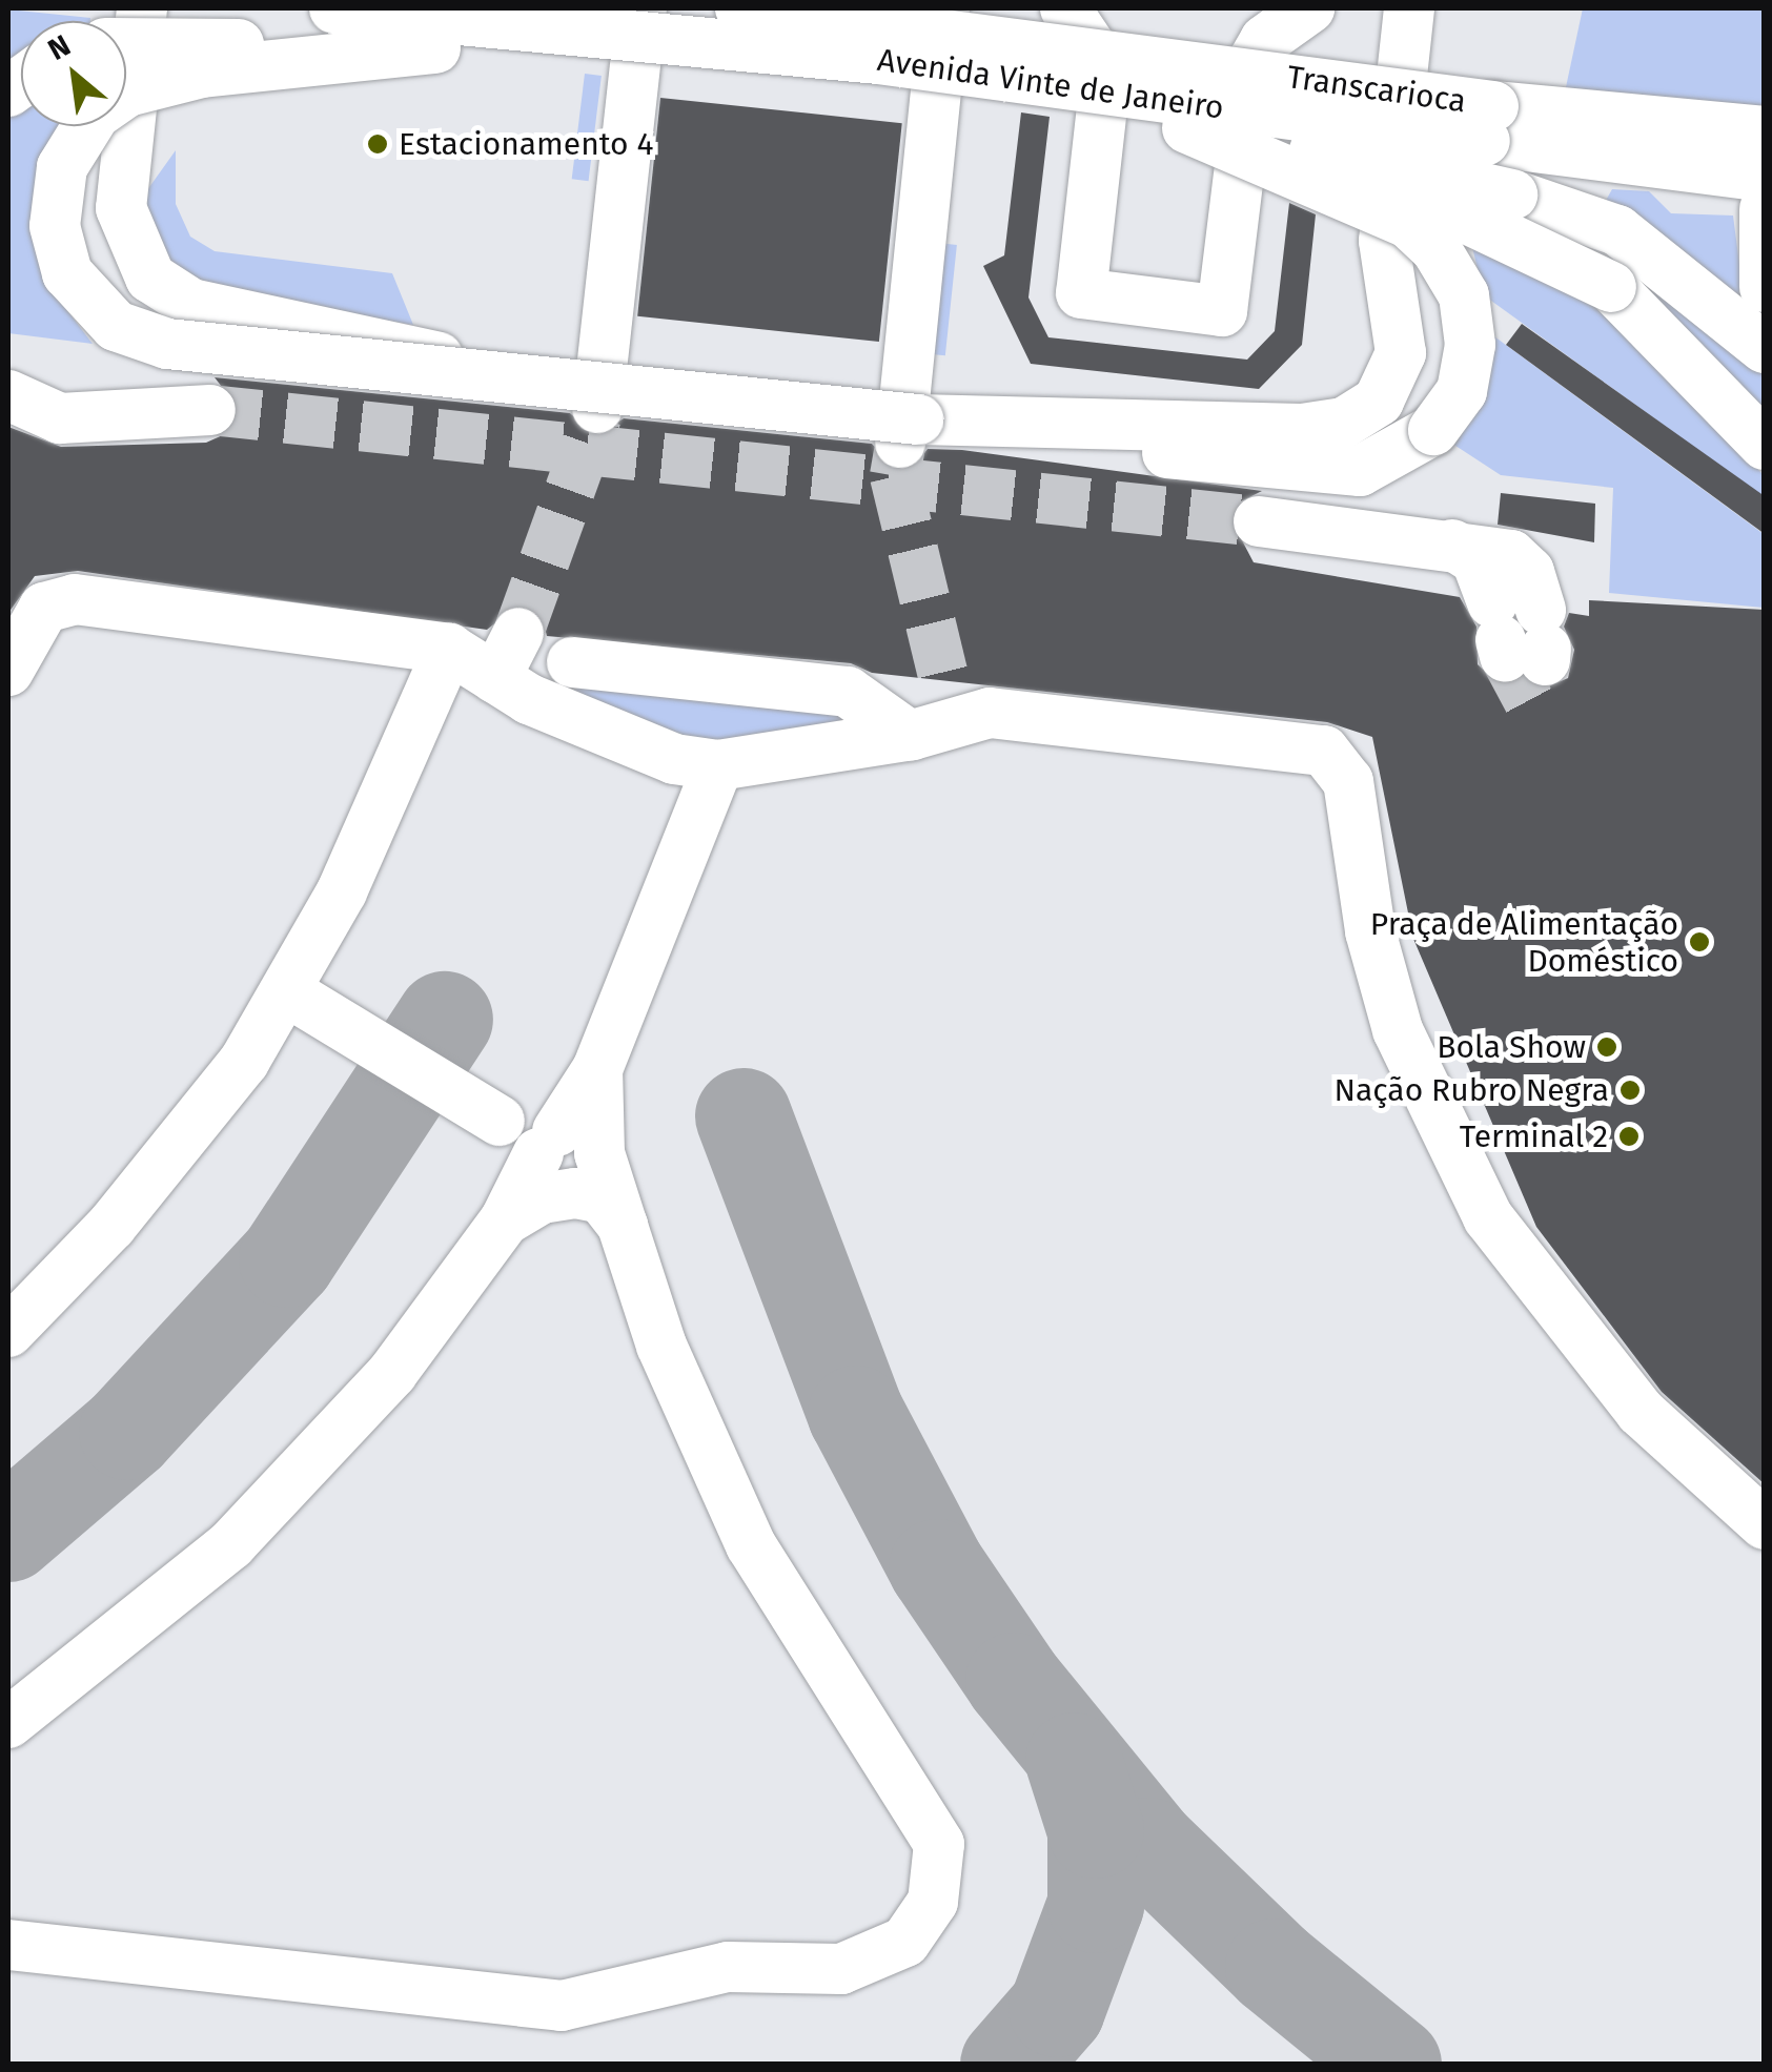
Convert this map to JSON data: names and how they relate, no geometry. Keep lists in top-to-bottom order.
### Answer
{
  "streets": {
    "street": ["Avenida Vinte de Janeiro", "Transcarioca"]
  },
  "crossings": [
    ["Avenida Vinte de Janeiro", "Transcarioca"]
  ],
  "places": [
    "Estacionamento 4",
    "Praça de Alimentação Doméstico",
    "Bola Show",
    "Nação Rubro Negra",
    "Terminal 2"
  ],
  "north": "top left"
}
